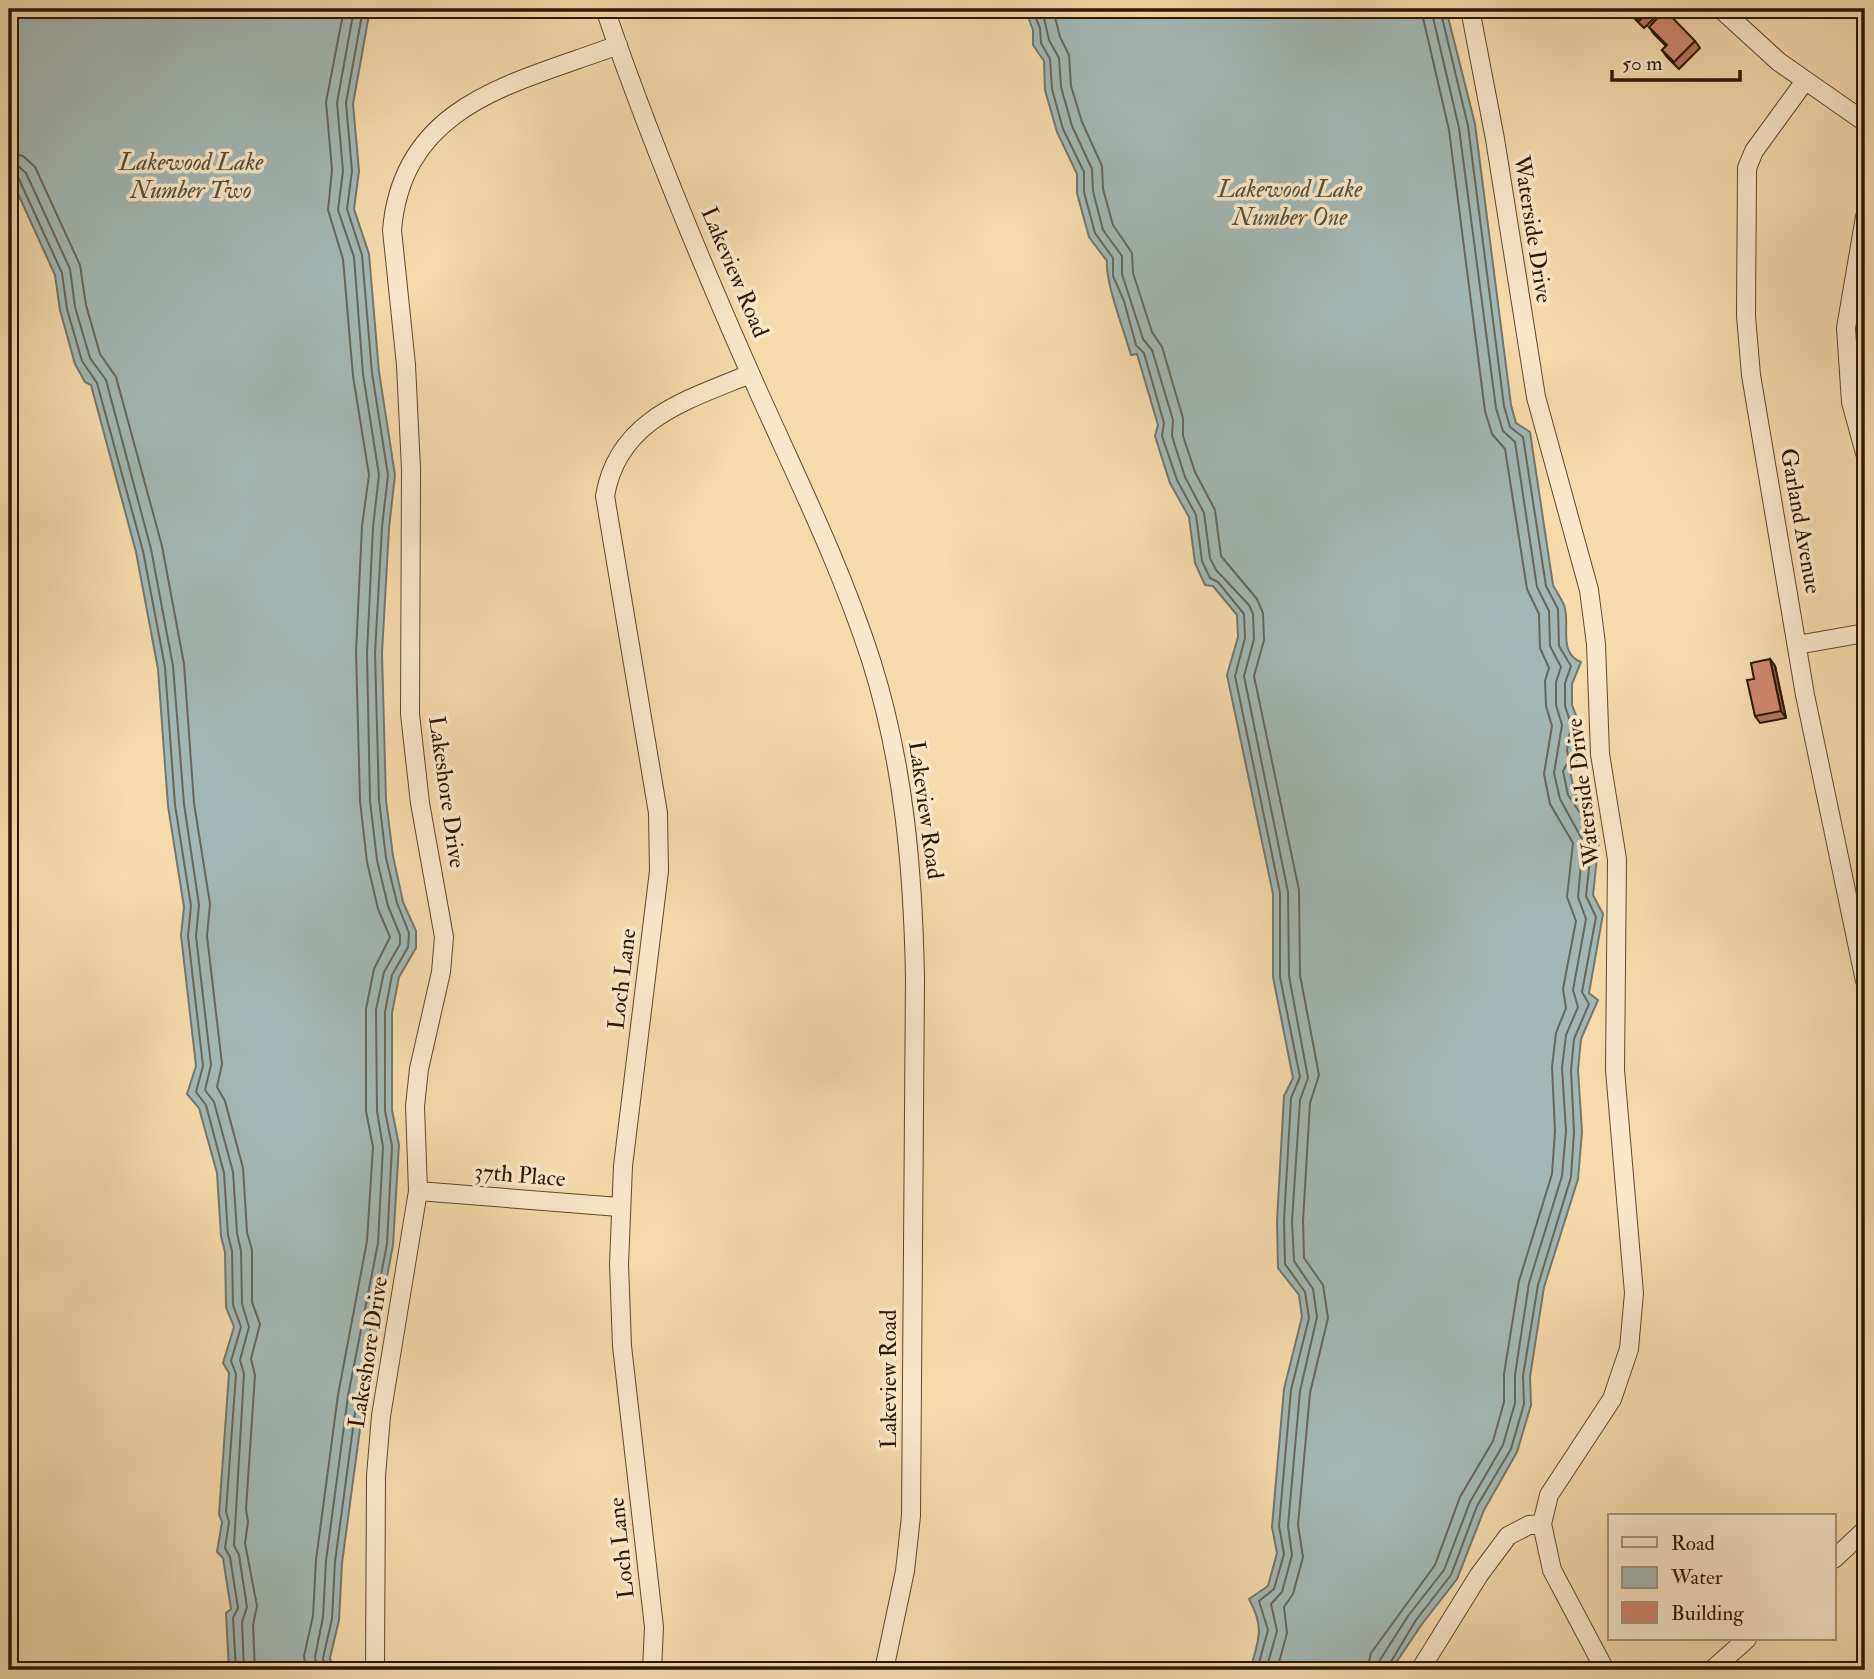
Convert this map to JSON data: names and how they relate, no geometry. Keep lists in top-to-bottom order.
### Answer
{
  "streets": {
    "street": [
      "Waterside Drive",
      "Lakeview Road",
      "Garland Avenue",
      "Lakeshore Drive",
      "Loch Lane",
      "37th Place"
    ]
  },
  "crossings": [
    ["Lakeview Road", "Lakeshore Drive"],
    ["Lakeview Road", "Loch Lane"],
    ["Lakeshore Drive", "37th Place"],
    ["Loch Lane", "37th Place"]
  ],
  "water": ["Lakewood Lake Number Two", "Lakewood Lake Number One"],
  "legend": ["Road", "Water", "Building"],
  "scale_bar": "50 m"
}
